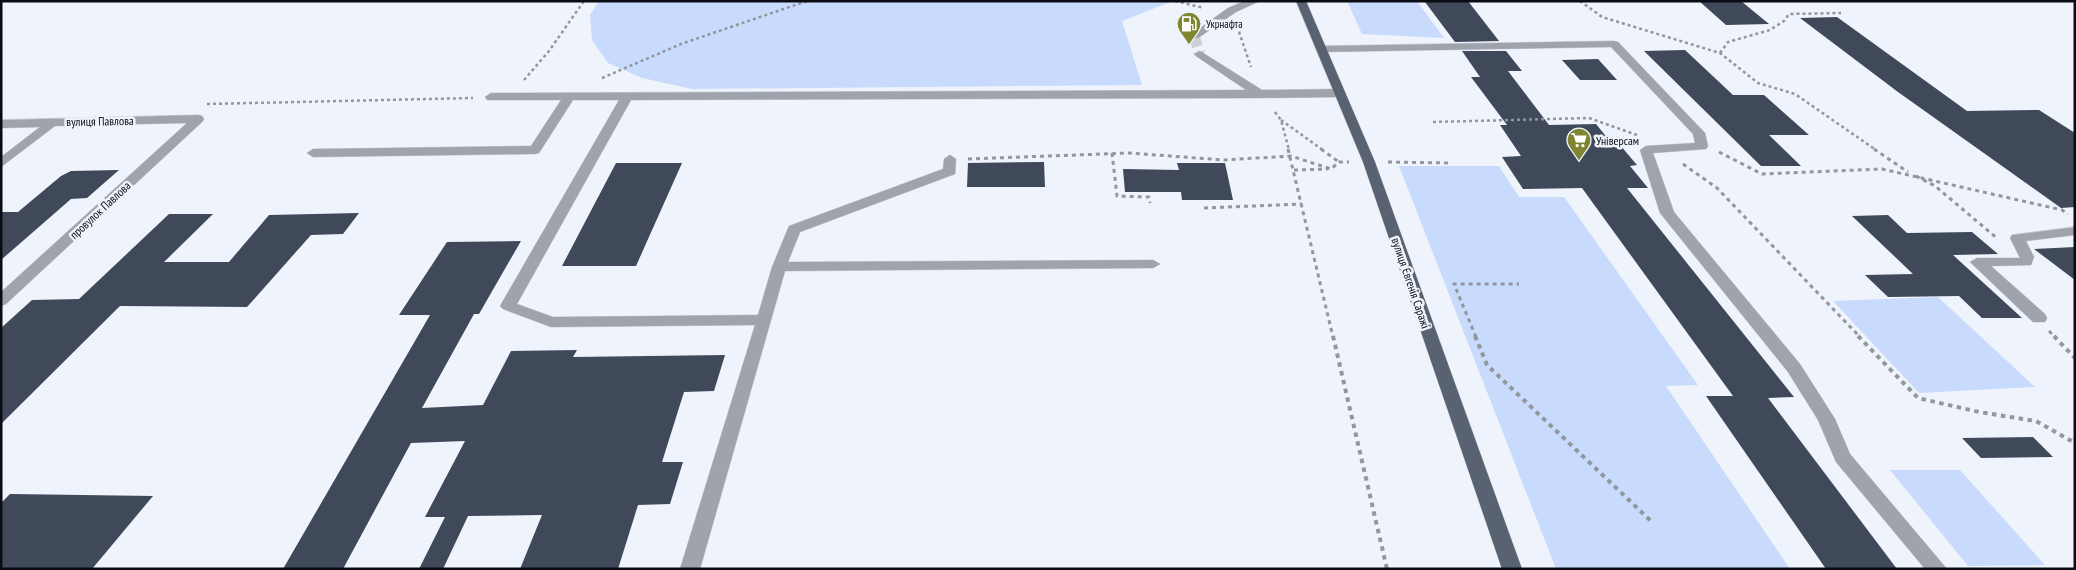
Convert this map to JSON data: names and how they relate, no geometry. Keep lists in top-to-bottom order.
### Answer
{
  "streets": {
    "main road": ["вулиця Євгенія Саражі"],
    "street": ["вулиця Павлова", "провулок Павлова"]
  },
  "crossings": [
    ["вулиця Павлова", "провулок Павлова"]
  ],
  "places": {
    "fuel station": ["Укрнафта"],
    "supermarket": ["Універсам"]
  }
}
